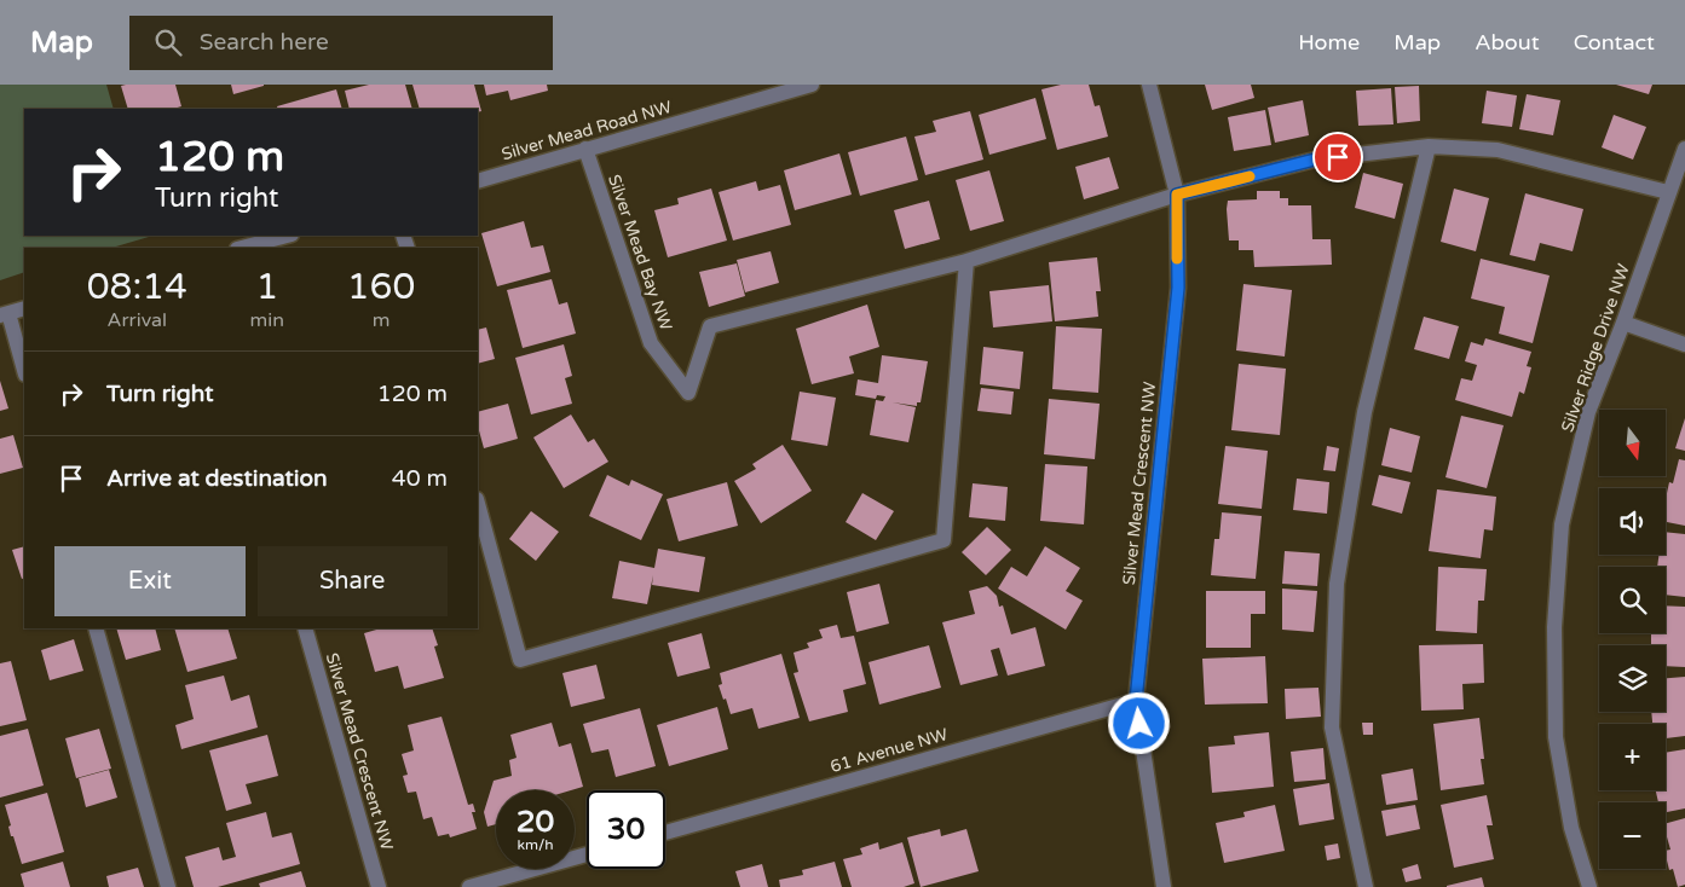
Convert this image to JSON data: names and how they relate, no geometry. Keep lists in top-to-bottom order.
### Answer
{
  "streets": {
    "street": [
      "Silver Mead Road NW",
      "Silver Mead Bay NW",
      "Silver Ridge Drive NW",
      "Silver Mead Crescent NW",
      "61 Avenue NW"
    ]
  },
  "crossings": [
    ["Silver Mead Road NW", "Silver Mead Bay NW"],
    ["Silver Mead Crescent NW", "61 Avenue NW"]
  ],
  "north": "bottom",
  "page": {
    "header": "Map",
    "search": "Search here",
    "nav": [
      "Home",
      "Map",
      "About",
      "Contact"
    ],
    "turn": ["120 m", "Turn right"],
    "eta": [
      "08:14",
      "Arrival",
      "1",
      "min",
      "160",
      "m"
    ],
    "list": [
      {
        "name": "Turn right",
        "value": "120 m"
      },
      {
        "name": "Arrive at destination",
        "value": "40 m"
      }
    ],
    "map_buttons": ["+", "−"],
    "buttons": ["Exit", "Share"],
    "speed": "20 km/h",
    "limit": "30"
  }
}
